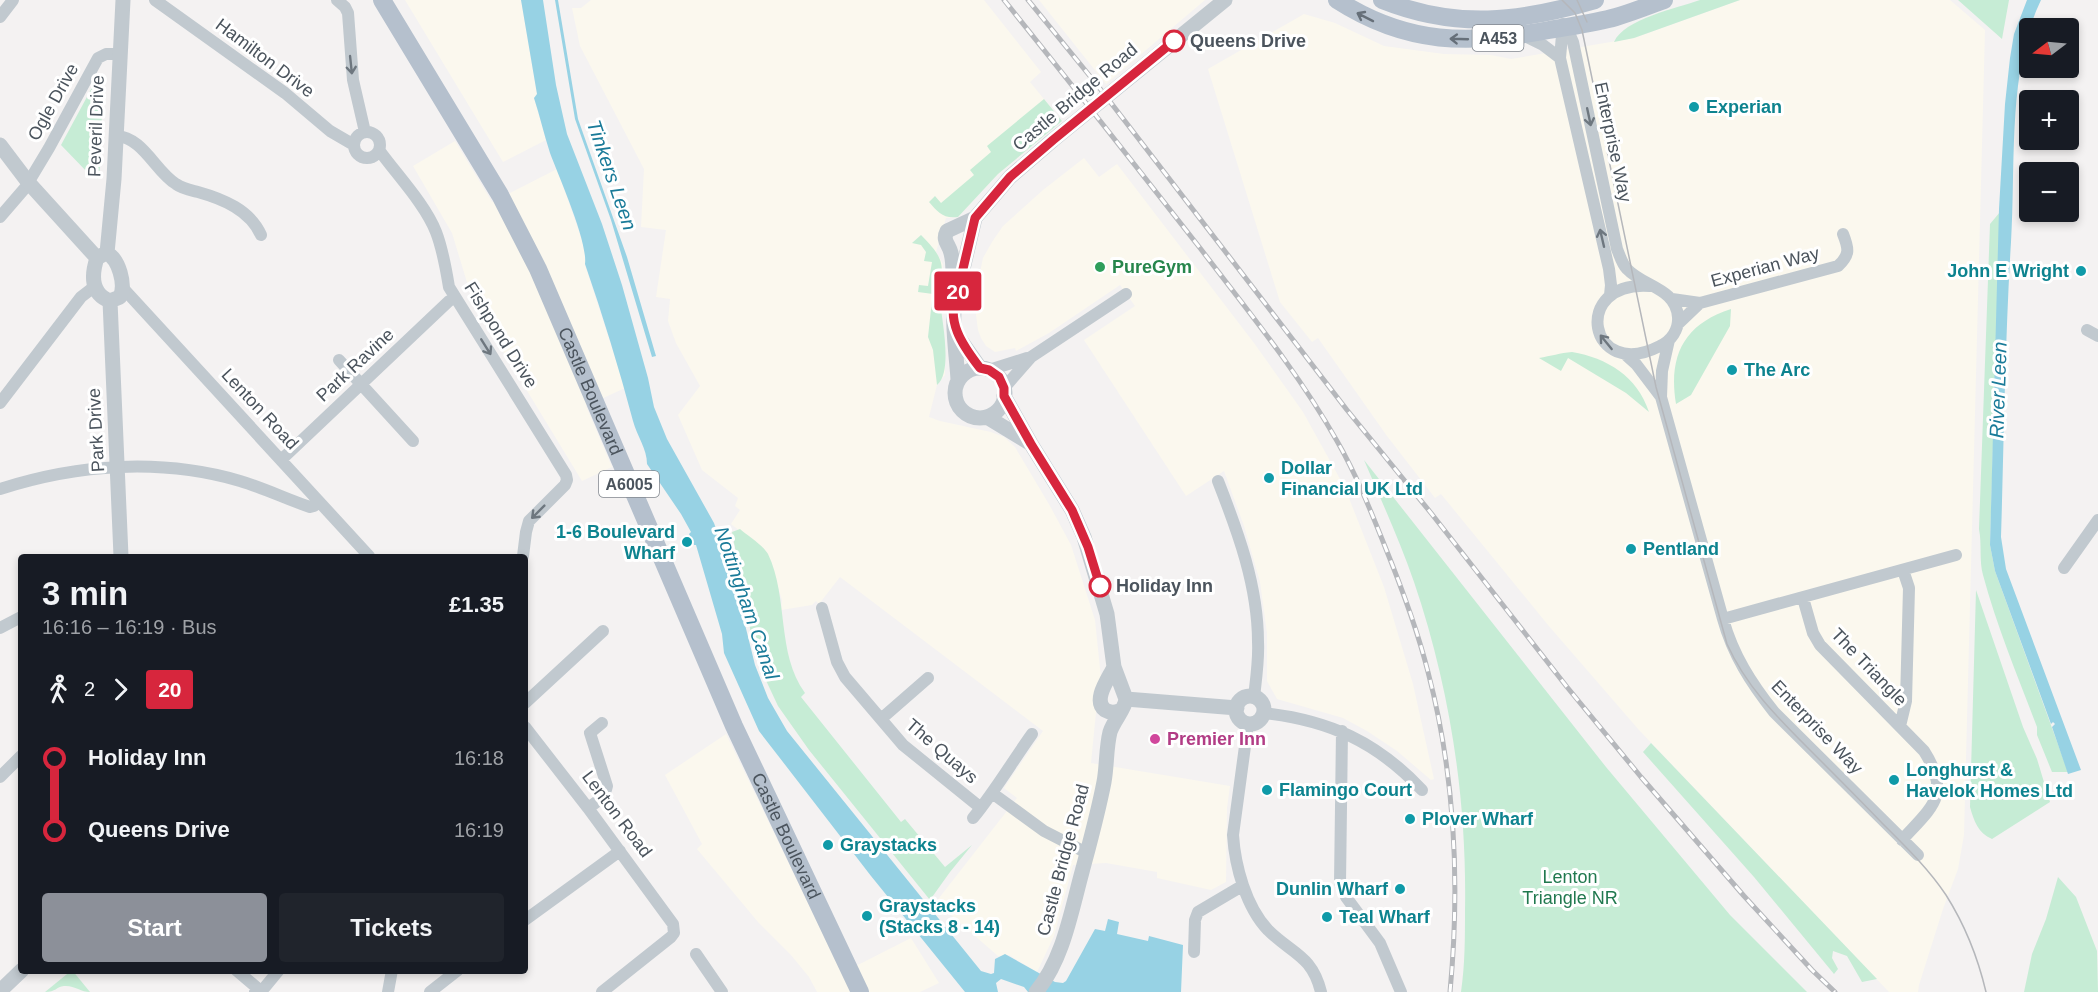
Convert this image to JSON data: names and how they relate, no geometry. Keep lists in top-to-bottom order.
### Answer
{
  "streets": {
    "main road": ["A453", "Castle Boulevard", "A6005"],
    "street": [
      "Hamilton Drive",
      "Castle Bridge Road",
      "Ogle Drive",
      "Peveril Drive",
      "Enterprise Way",
      "Experian Way",
      "Fishpond Drive",
      "Park Ravine",
      "Lenton Road",
      "Park Drive",
      "The Triangle",
      "The Quays"
    ]
  },
  "crossings": [
    ["A453", "Enterprise Way"],
    ["Hamilton Drive", "Fishpond Drive"],
    ["Ogle Drive", "Peveril Drive"],
    ["Ogle Drive", "Lenton Road"],
    ["Peveril Drive", "Lenton Road"],
    ["Enterprise Way", "Experian Way"],
    ["Enterprise Way", "The Triangle"],
    ["Fishpond Drive", "Park Ravine"],
    ["Park Ravine", "Lenton Road"]
  ],
  "one_way": ["Fishpond Drive"],
  "water": ["Tinkers Leen", "River Leen", "Nottingham Canal"],
  "parks": ["Lenton Triangle NR"],
  "places": [
    "Queens Drive",
    "Experian",
    "PureGym",
    "John E Wright",
    "The Arc",
    "Dollar Financial UK Ltd",
    "1-6 Boulevard Wharf",
    "Pentland",
    "Holiday Inn",
    "Premier Inn",
    "Longhurst & Havelok Homes Ltd",
    "Flamingo Court",
    "Plover Wharf",
    "Graystacks",
    "Dunlin Wharf",
    "Graystacks (Stacks 8 - 14)",
    "Teal Wharf"
  ],
  "lines": ["bus line 20"],
  "north": "left",
  "page": {
    "on_map": "20",
    "map_buttons": ["+", "−"],
    "heading": ["3 min", "16:16 – 16:19 · Bus", "£1.35"],
    "legs": ["2", "20"],
    "list": [
      {
        "name": "Holiday Inn",
        "value": "16:18"
      },
      {
        "name": "Queens Drive",
        "value": "16:19"
      }
    ],
    "buttons": ["Start", "Tickets"]
  }
}
